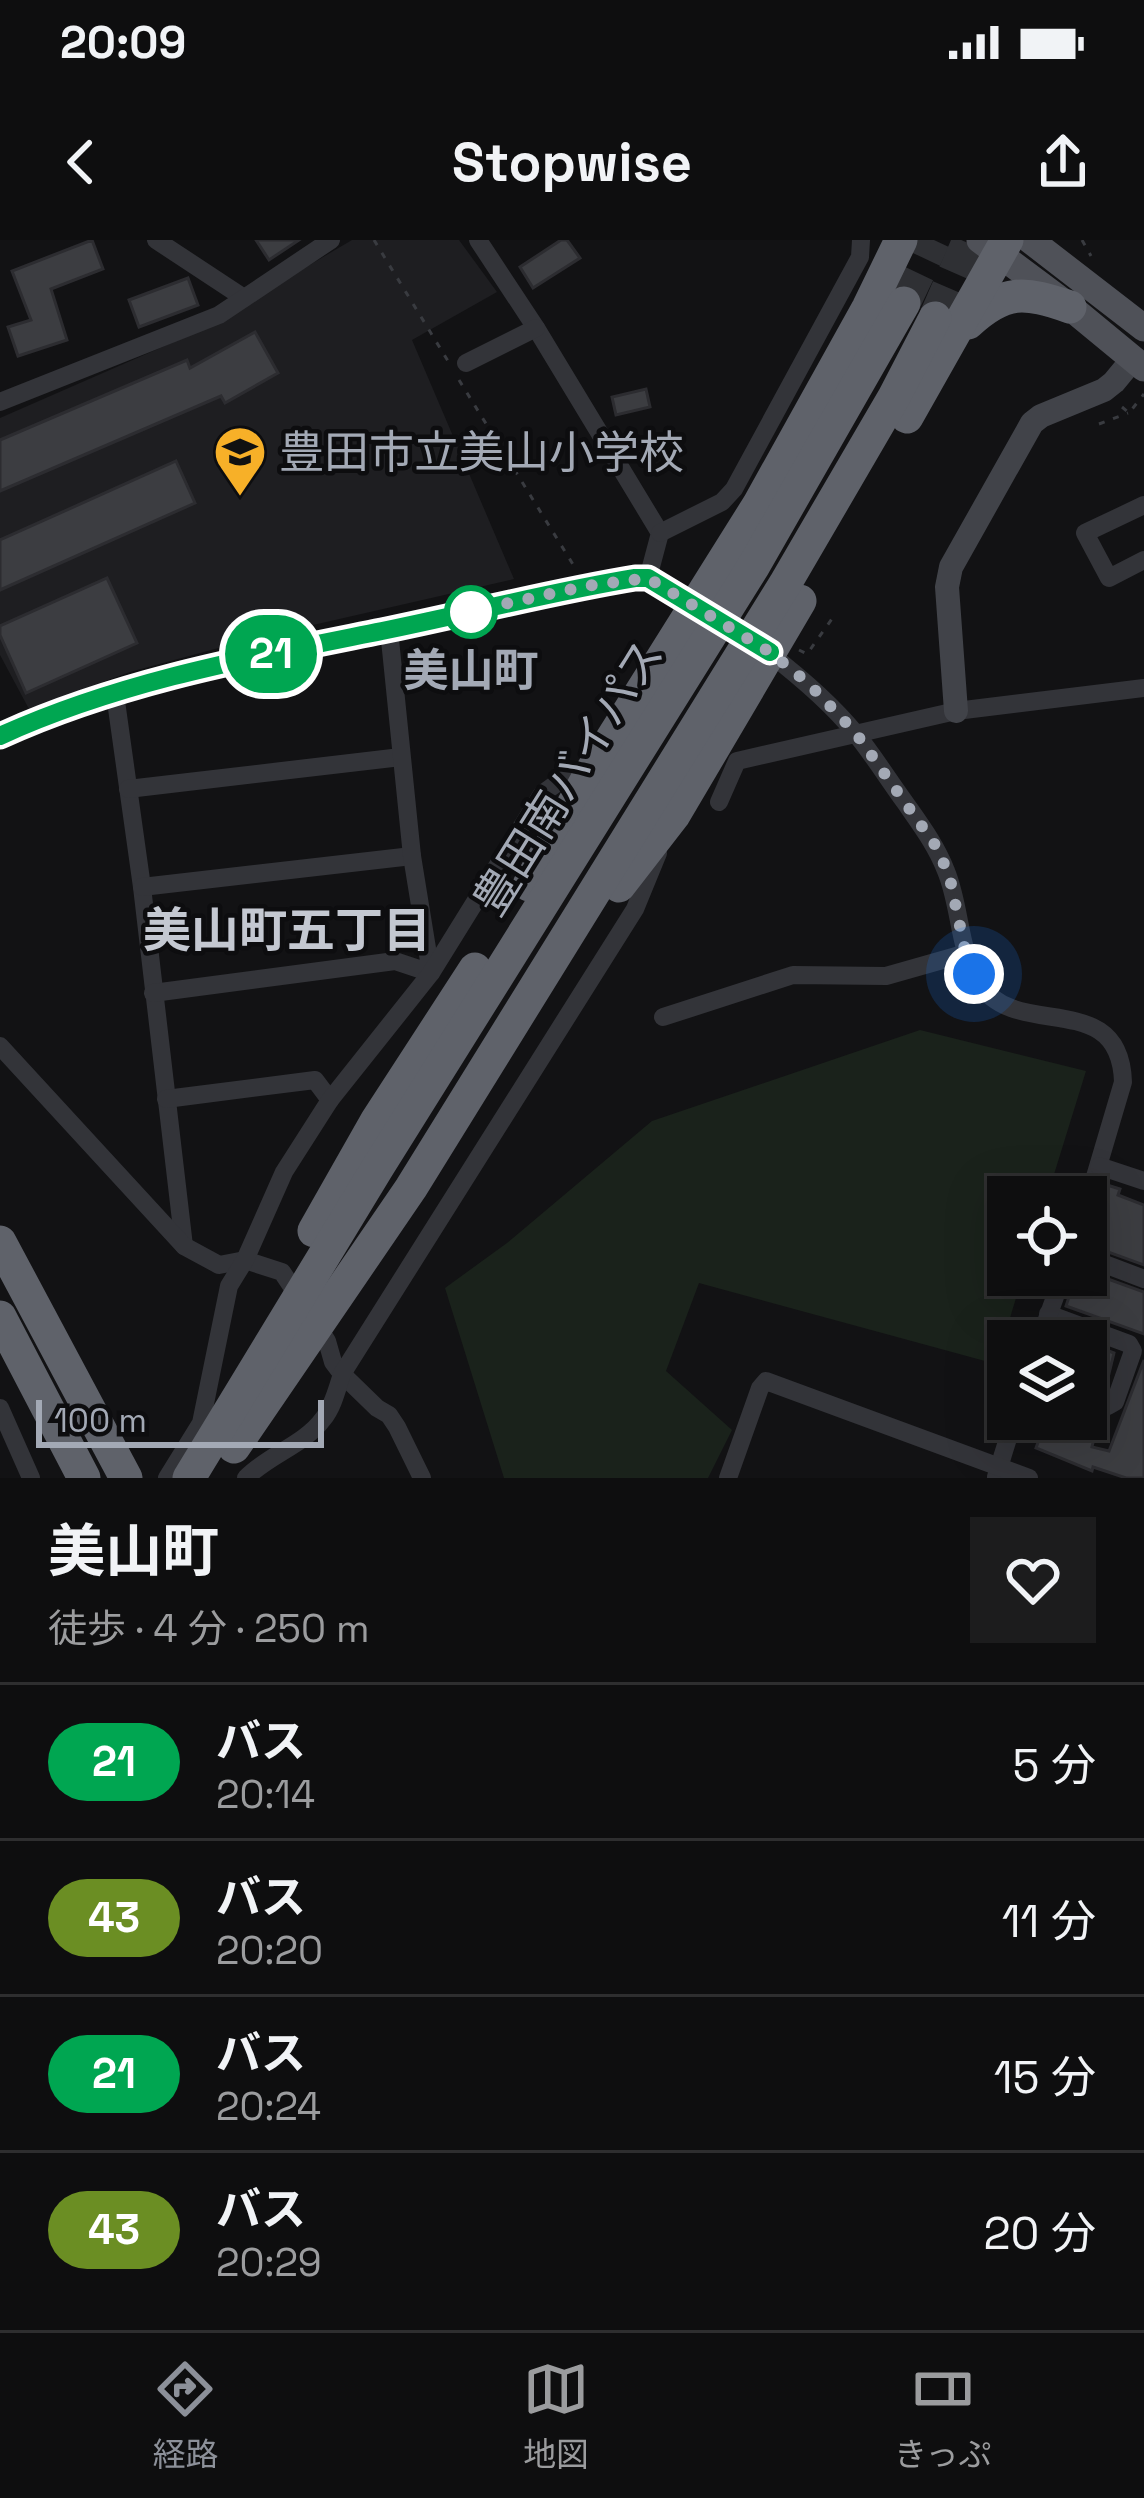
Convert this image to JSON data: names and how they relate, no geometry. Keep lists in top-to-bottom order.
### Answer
{
  "streets": {
    "highway": ["豊田南バイパス"]
  },
  "districts": ["美山町五丁目"],
  "places": {
    "school or university": ["豊田市立美山小学校"],
    "other": ["美山町"]
  },
  "lines": ["bus line 21"],
  "scale_bar": "100 m",
  "page": {
    "status": "20:09",
    "header": "Stopwise",
    "on_map": "21",
    "scale": "100 m",
    "heading": ["美山町", "徒歩 · 4 分 · 250 m"],
    "list": [
      {
        "mark": "21",
        "name": "バス",
        "note": "20:14",
        "value": "5 分"
      },
      {
        "mark": "43",
        "name": "バス",
        "note": "20:20",
        "value": "11 分"
      },
      {
        "mark": "21",
        "name": "バス",
        "note": "20:24",
        "value": "15 分"
      },
      {
        "mark": "43",
        "name": "バス",
        "note": "20:29",
        "value": "20 分"
      }
    ],
    "tabs": ["経路", "地図", "きっぷ"]
  }
}
